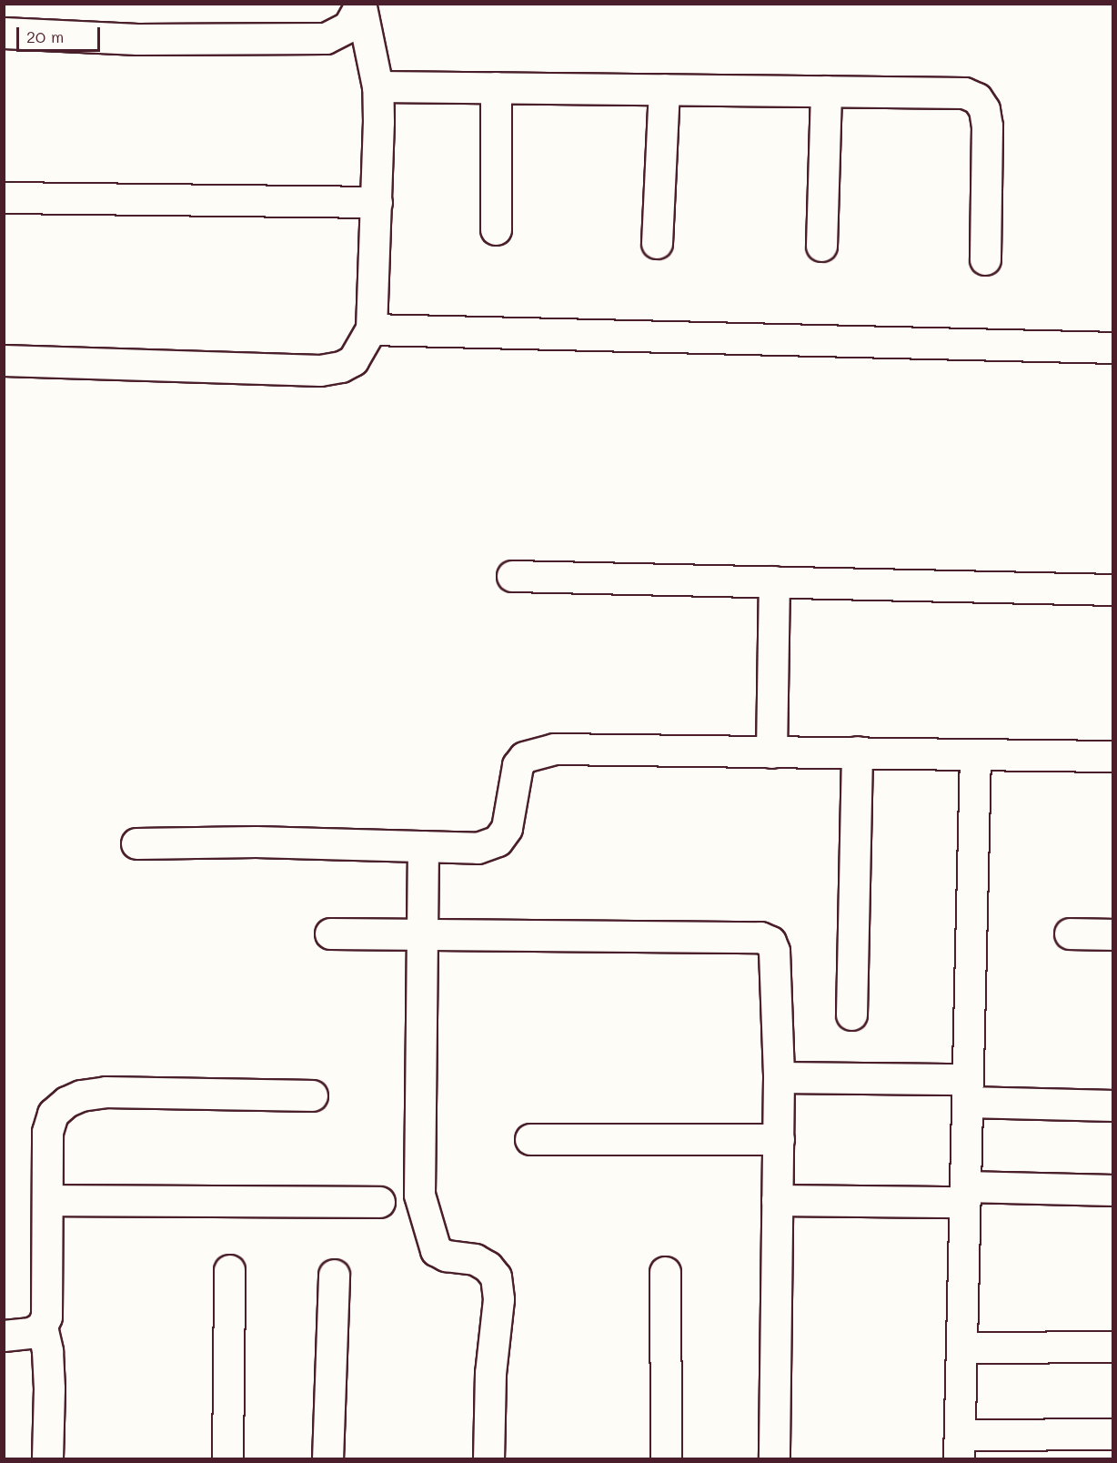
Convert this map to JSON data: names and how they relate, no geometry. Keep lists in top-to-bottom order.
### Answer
{
  "scale_bar": "20 m"
}
